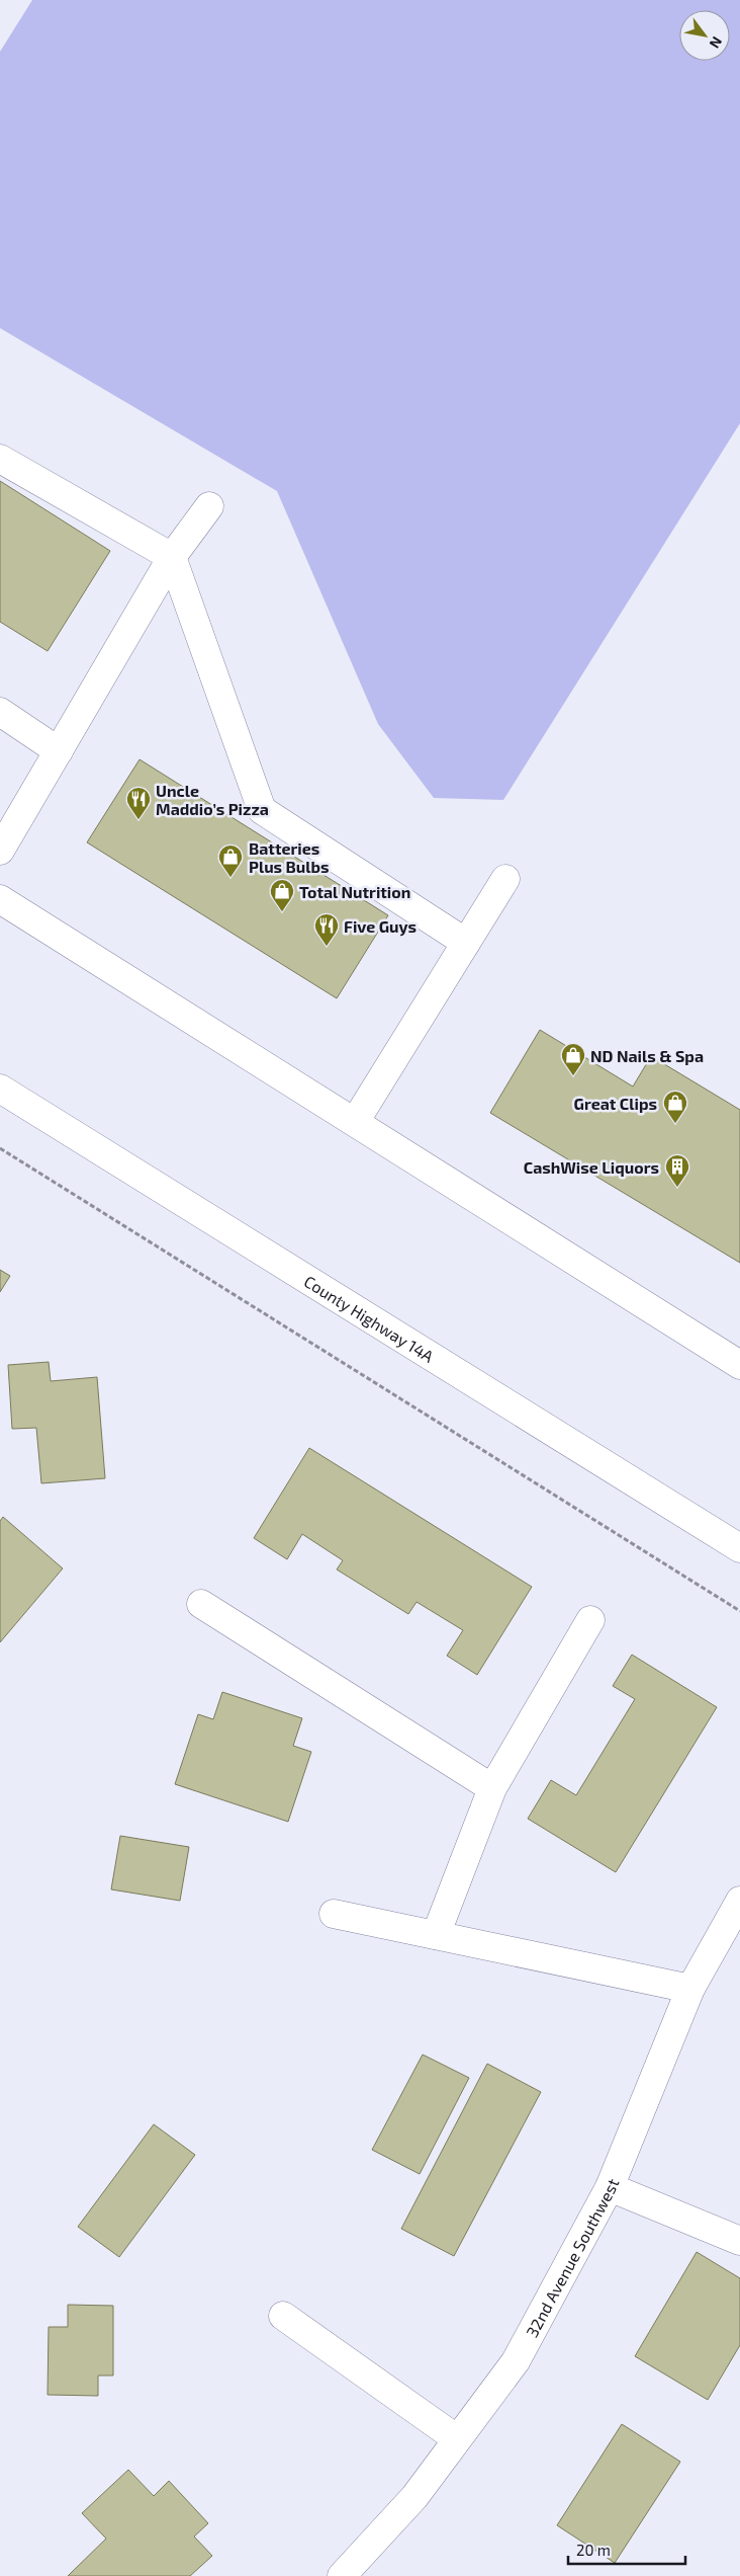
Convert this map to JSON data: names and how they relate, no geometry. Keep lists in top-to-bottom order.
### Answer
{
  "streets": {
    "street": ["County Highway 14A", "32nd Avenue Southwest"]
  },
  "places": {
    "restaurant": ["Uncle Maddio’s Pizza", "Five Guys"],
    "shop": [
      "Batteries Plus Bulbs",
      "Total Nutrition",
      "ND Nails & Spa",
      "Great Clips"
    ],
    "building": ["CashWise Liquors"]
  },
  "scale_bar": "20 m",
  "north": "bottom right"
}
